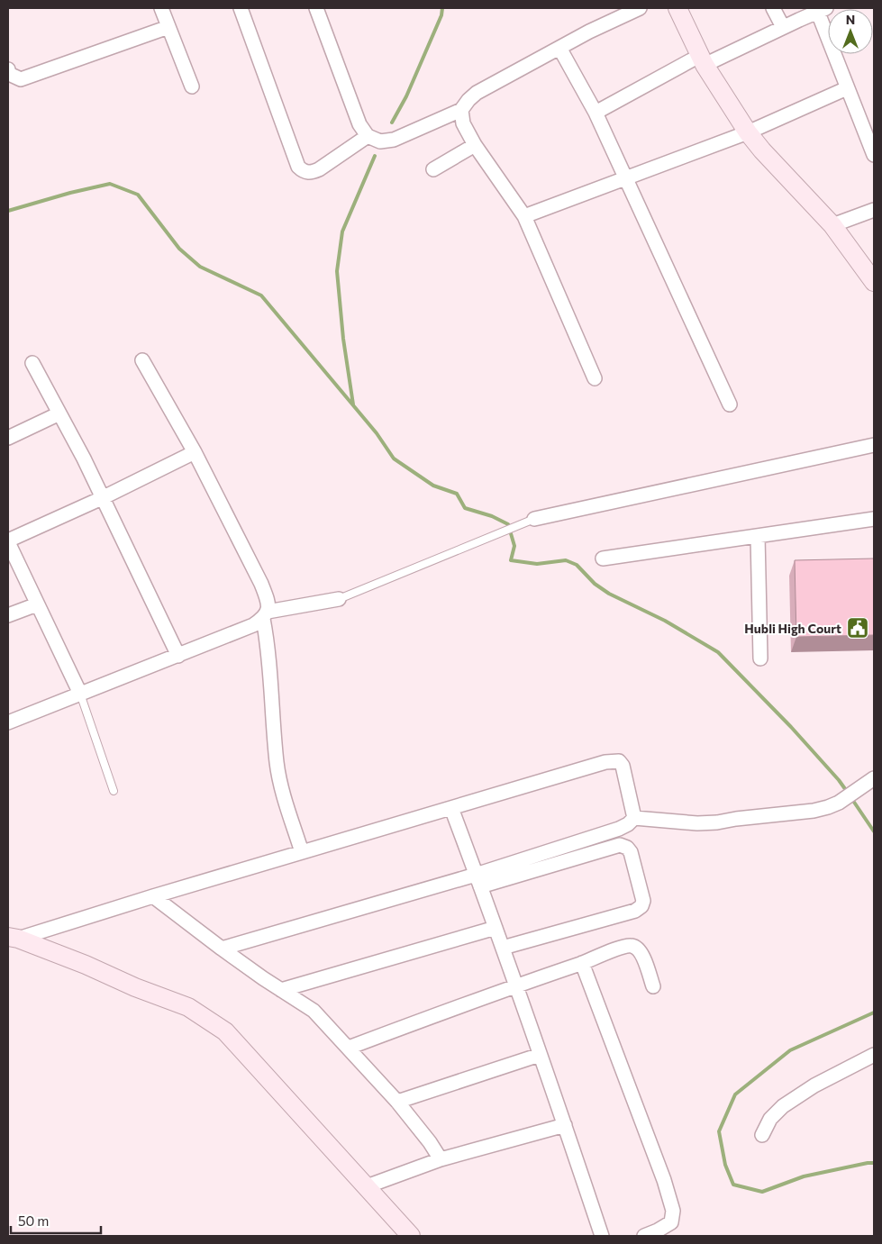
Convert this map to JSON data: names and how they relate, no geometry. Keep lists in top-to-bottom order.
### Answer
{
  "places": {
    "public building": ["Hubli High Court"]
  },
  "scale_bar": "50 m",
  "north": "top"
}
